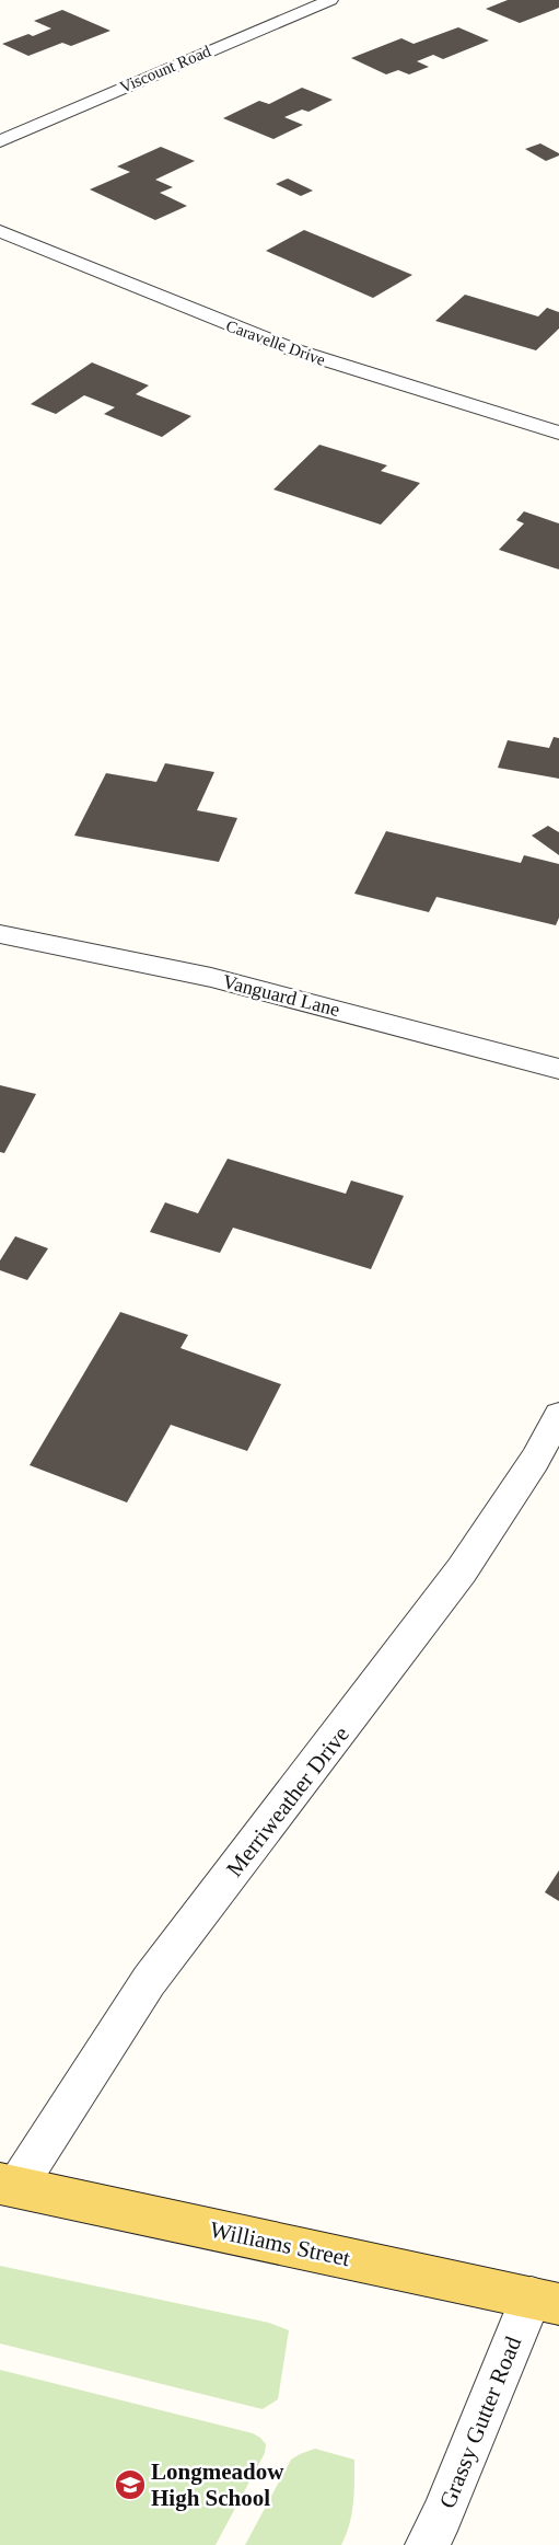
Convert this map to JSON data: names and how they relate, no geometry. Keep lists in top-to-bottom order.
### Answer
{
  "streets": {
    "main road": ["Williams Street"],
    "street": [
      "Viscount Road",
      "Caravelle Drive",
      "Vanguard Lane",
      "Merriweather Drive",
      "Grassy Gutter Road"
    ]
  },
  "crossings": [
    ["Merriweather Drive", "Williams Street"],
    ["Williams Street", "Grassy Gutter Road"]
  ],
  "places": {
    "school or university": ["Longmeadow High School"]
  }
}
